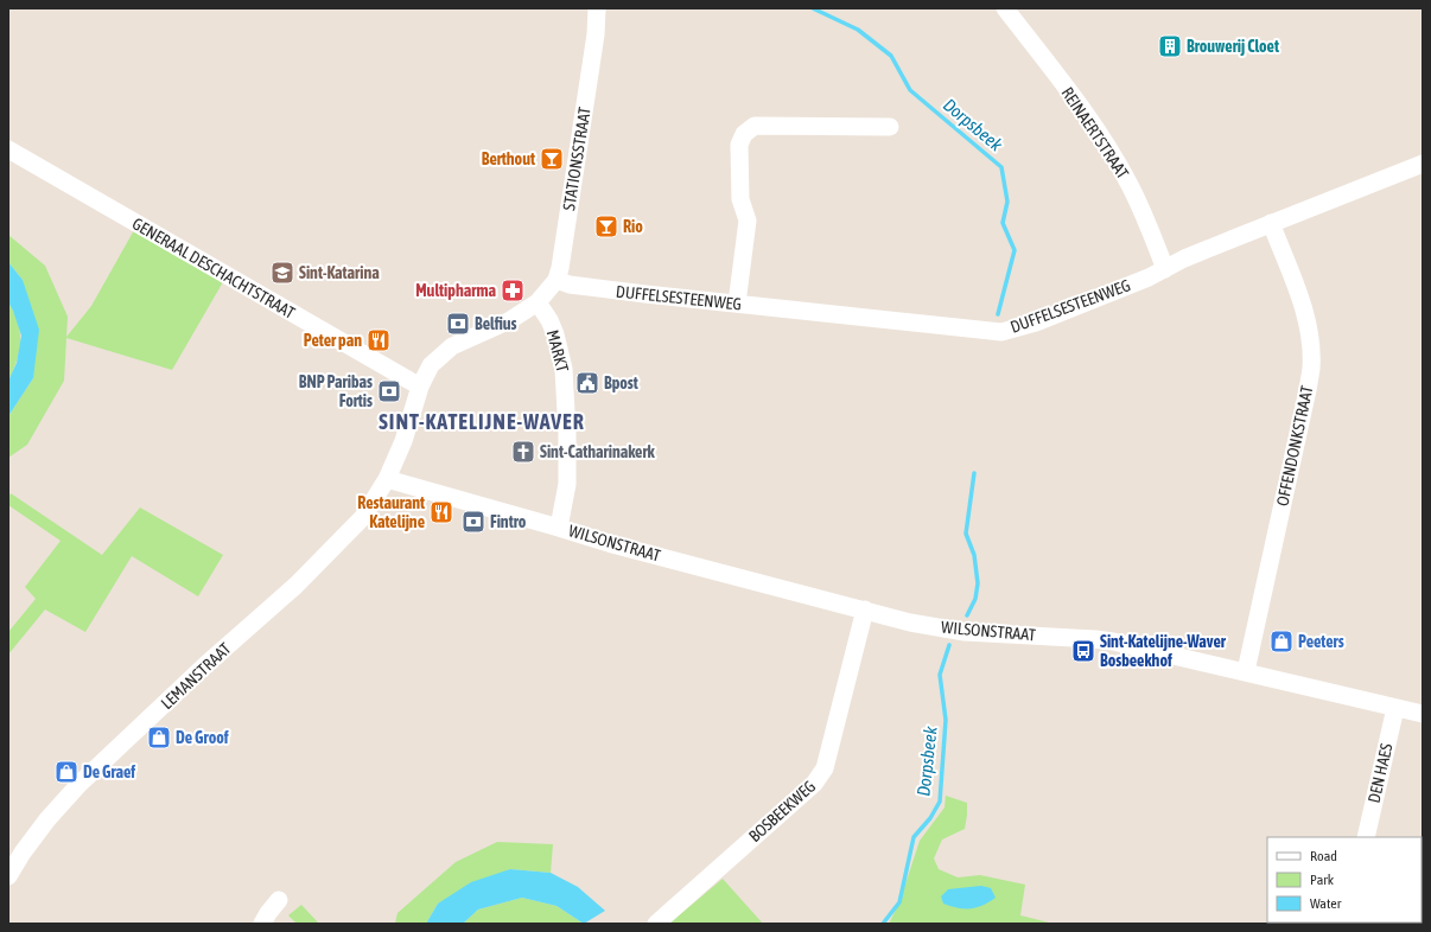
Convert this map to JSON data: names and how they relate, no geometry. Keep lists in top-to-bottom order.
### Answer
{
  "streets": {
    "street": [
      "REINAERTSTRAAT",
      "STATIONSSTRAAT",
      "GENERAAL DESCHACHTSTRAAT",
      "DUFFELSESTEENWEG",
      "MARKT",
      "OFFENDONKSTRAAT",
      "WILSONSTRAAT",
      "LEMANSTRAAT",
      "DEN HAES",
      "BOSBEEKWEG"
    ]
  },
  "crossings": [
    ["REINAERTSTRAAT", "DUFFELSESTEENWEG"],
    ["STATIONSSTRAAT", "DUFFELSESTEENWEG"],
    ["STATIONSSTRAAT", "MARKT"],
    ["DUFFELSESTEENWEG", "OFFENDONKSTRAAT"],
    ["MARKT", "WILSONSTRAAT"],
    ["OFFENDONKSTRAAT", "WILSONSTRAAT"],
    ["WILSONSTRAAT", "DEN HAES"],
    ["WILSONSTRAAT", "BOSBEEKWEG"]
  ],
  "districts": ["SINT-KATELIJNE-WAVER"],
  "water": ["Dorpsbeek"],
  "places": {
    "building": ["Brouwerij Cloet"],
    "bar": ["Berthout", "Rio"],
    "school or university": ["Sint-Katarina"],
    "pharmacy": ["Multipharma"],
    "bank": ["Belfius", "BNP Paribas Fortis", "Fintro"],
    "restaurant": ["Peter pan", "Restaurant Katelijne"],
    "public building": ["Bpost"],
    "church": ["Sint-Catharinakerk"],
    "shop": ["Peeters", "De Groof", "De Graef"],
    "bus stop": ["Sint-Katelijne-Waver Bosbeekhof"]
  },
  "legend": ["Road", "Park", "Water"]
}
